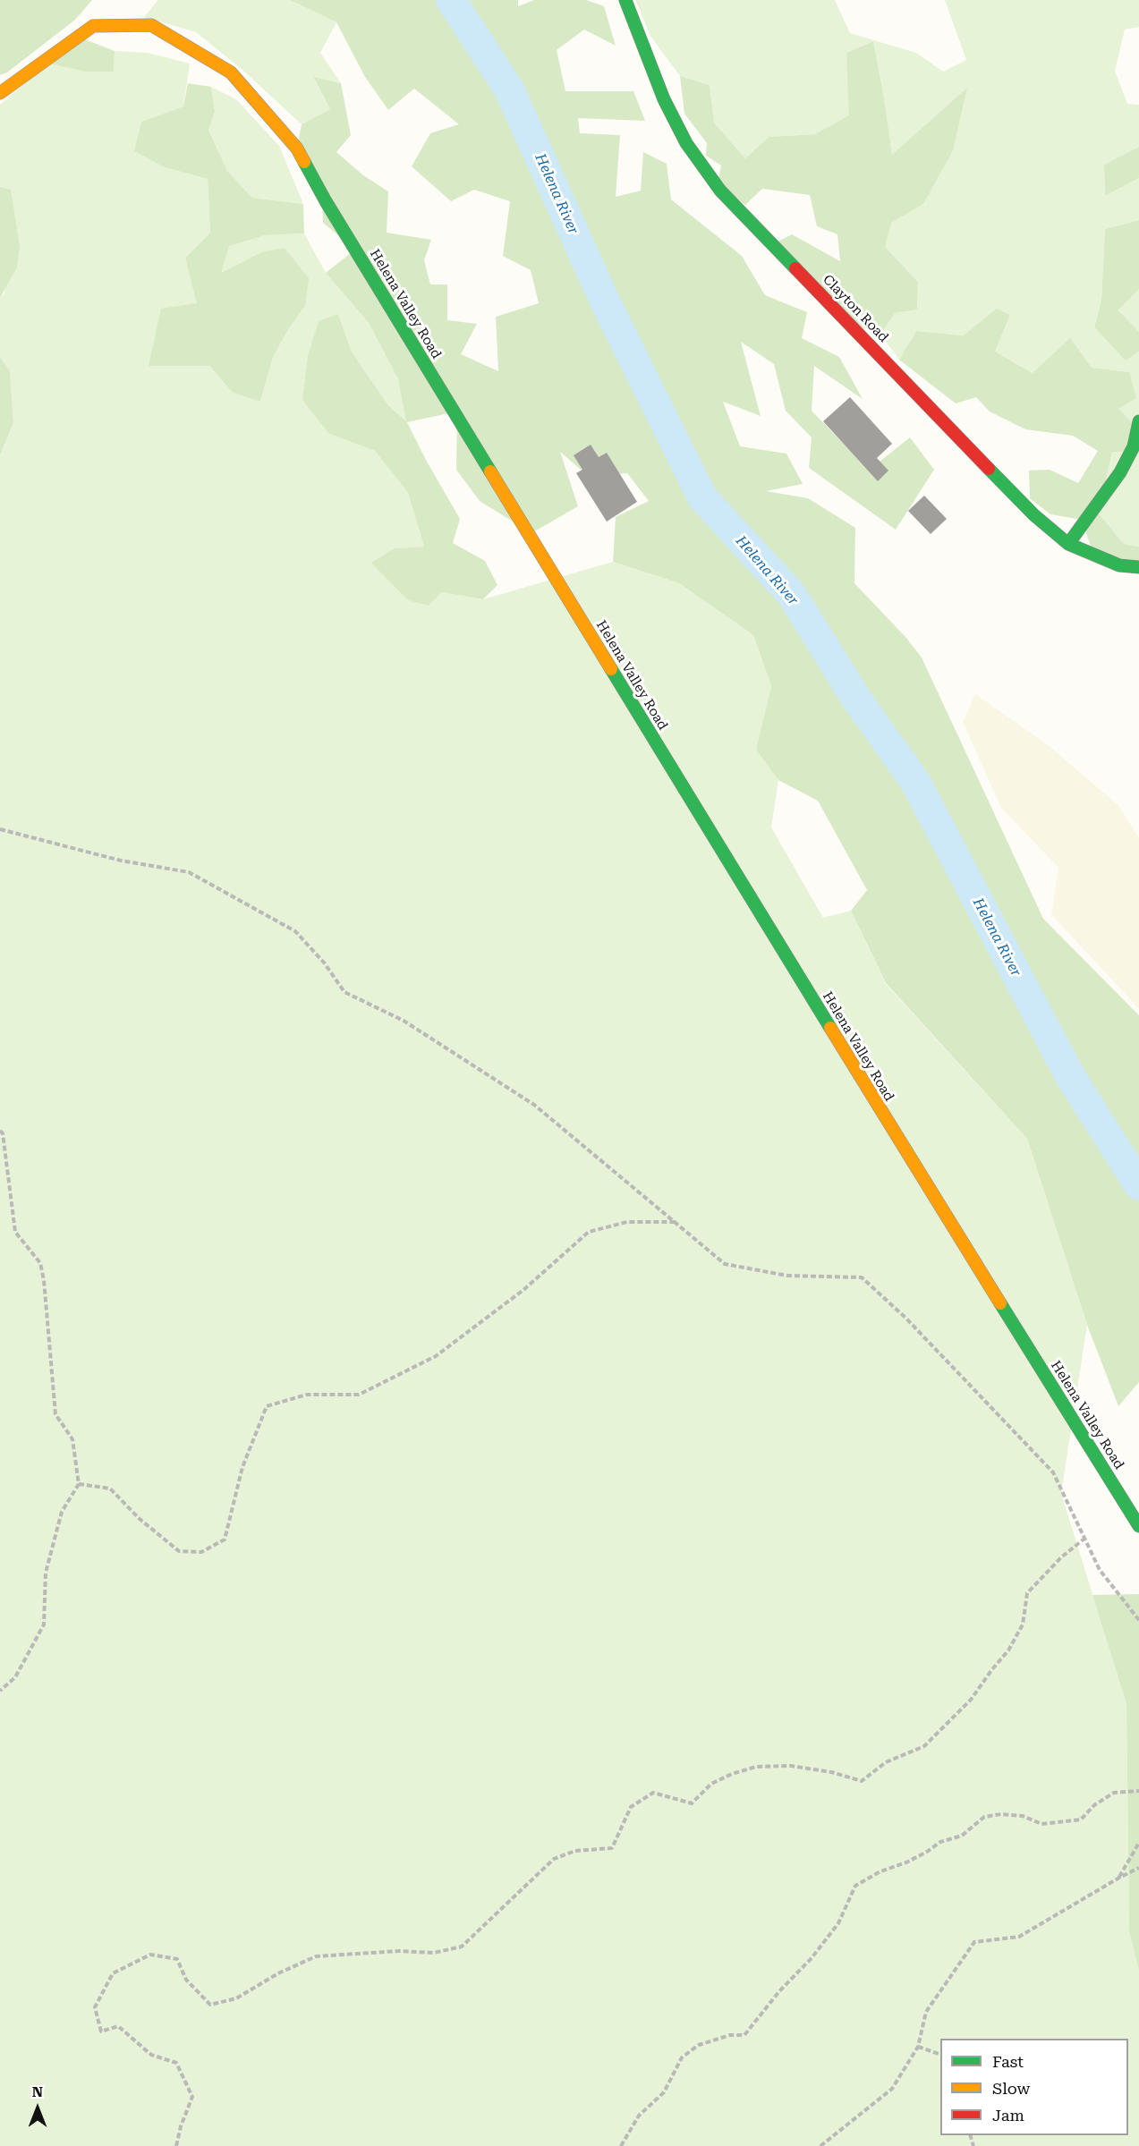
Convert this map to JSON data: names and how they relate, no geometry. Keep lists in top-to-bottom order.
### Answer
{
  "streets": {
    "street": ["Helena Valley Road", "Clayton Road"]
  },
  "water": ["Helena River"],
  "legend": ["Fast", "Slow", "Jam"],
  "north": "top"
}
